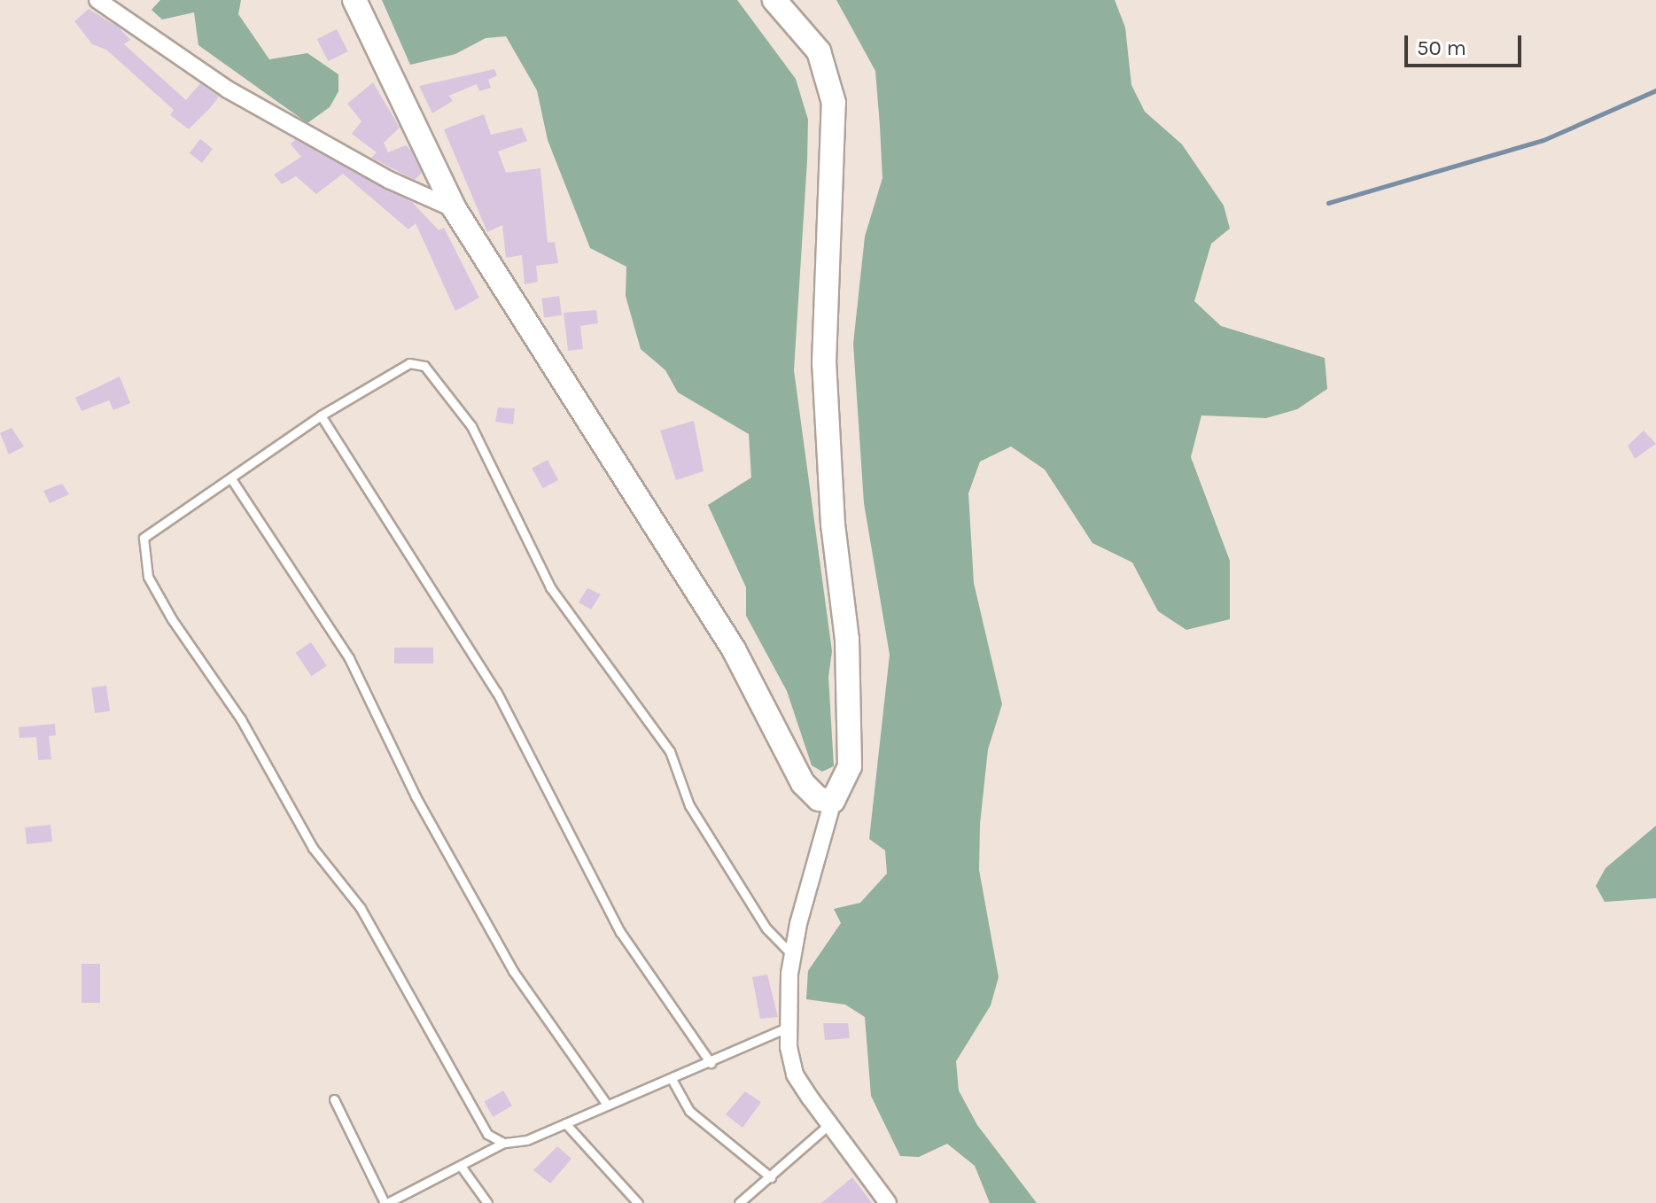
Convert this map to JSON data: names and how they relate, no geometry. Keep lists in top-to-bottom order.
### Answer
{
  "scale_bar": "50 m"
}
